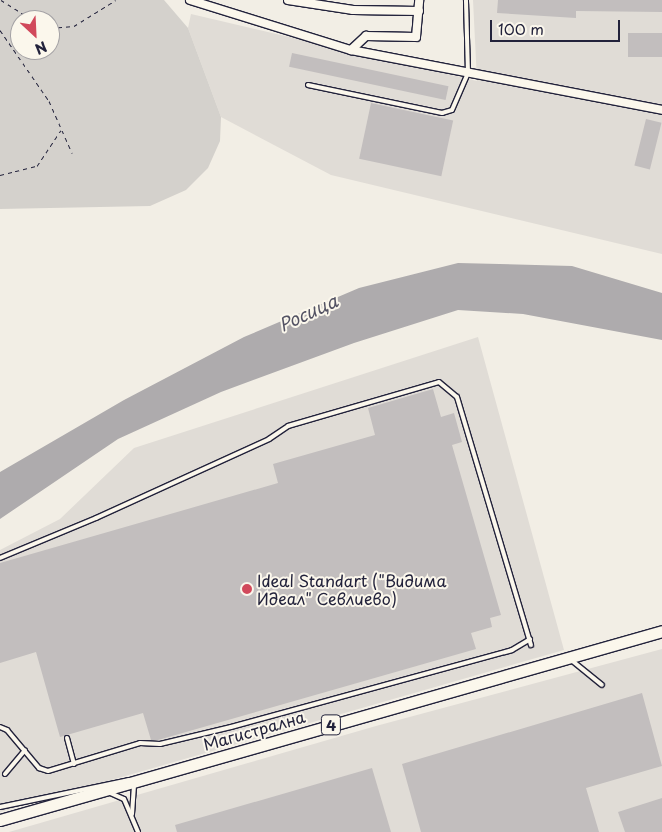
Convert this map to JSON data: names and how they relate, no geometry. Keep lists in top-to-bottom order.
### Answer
{
  "streets": {
    "main road": ["4", "Магистрална"]
  },
  "water": ["Росица"],
  "places": ["Ideal Standart (\"Видима Идеал\" Севлиево)"],
  "scale_bar": "100 m",
  "north": "bottom right"
}
